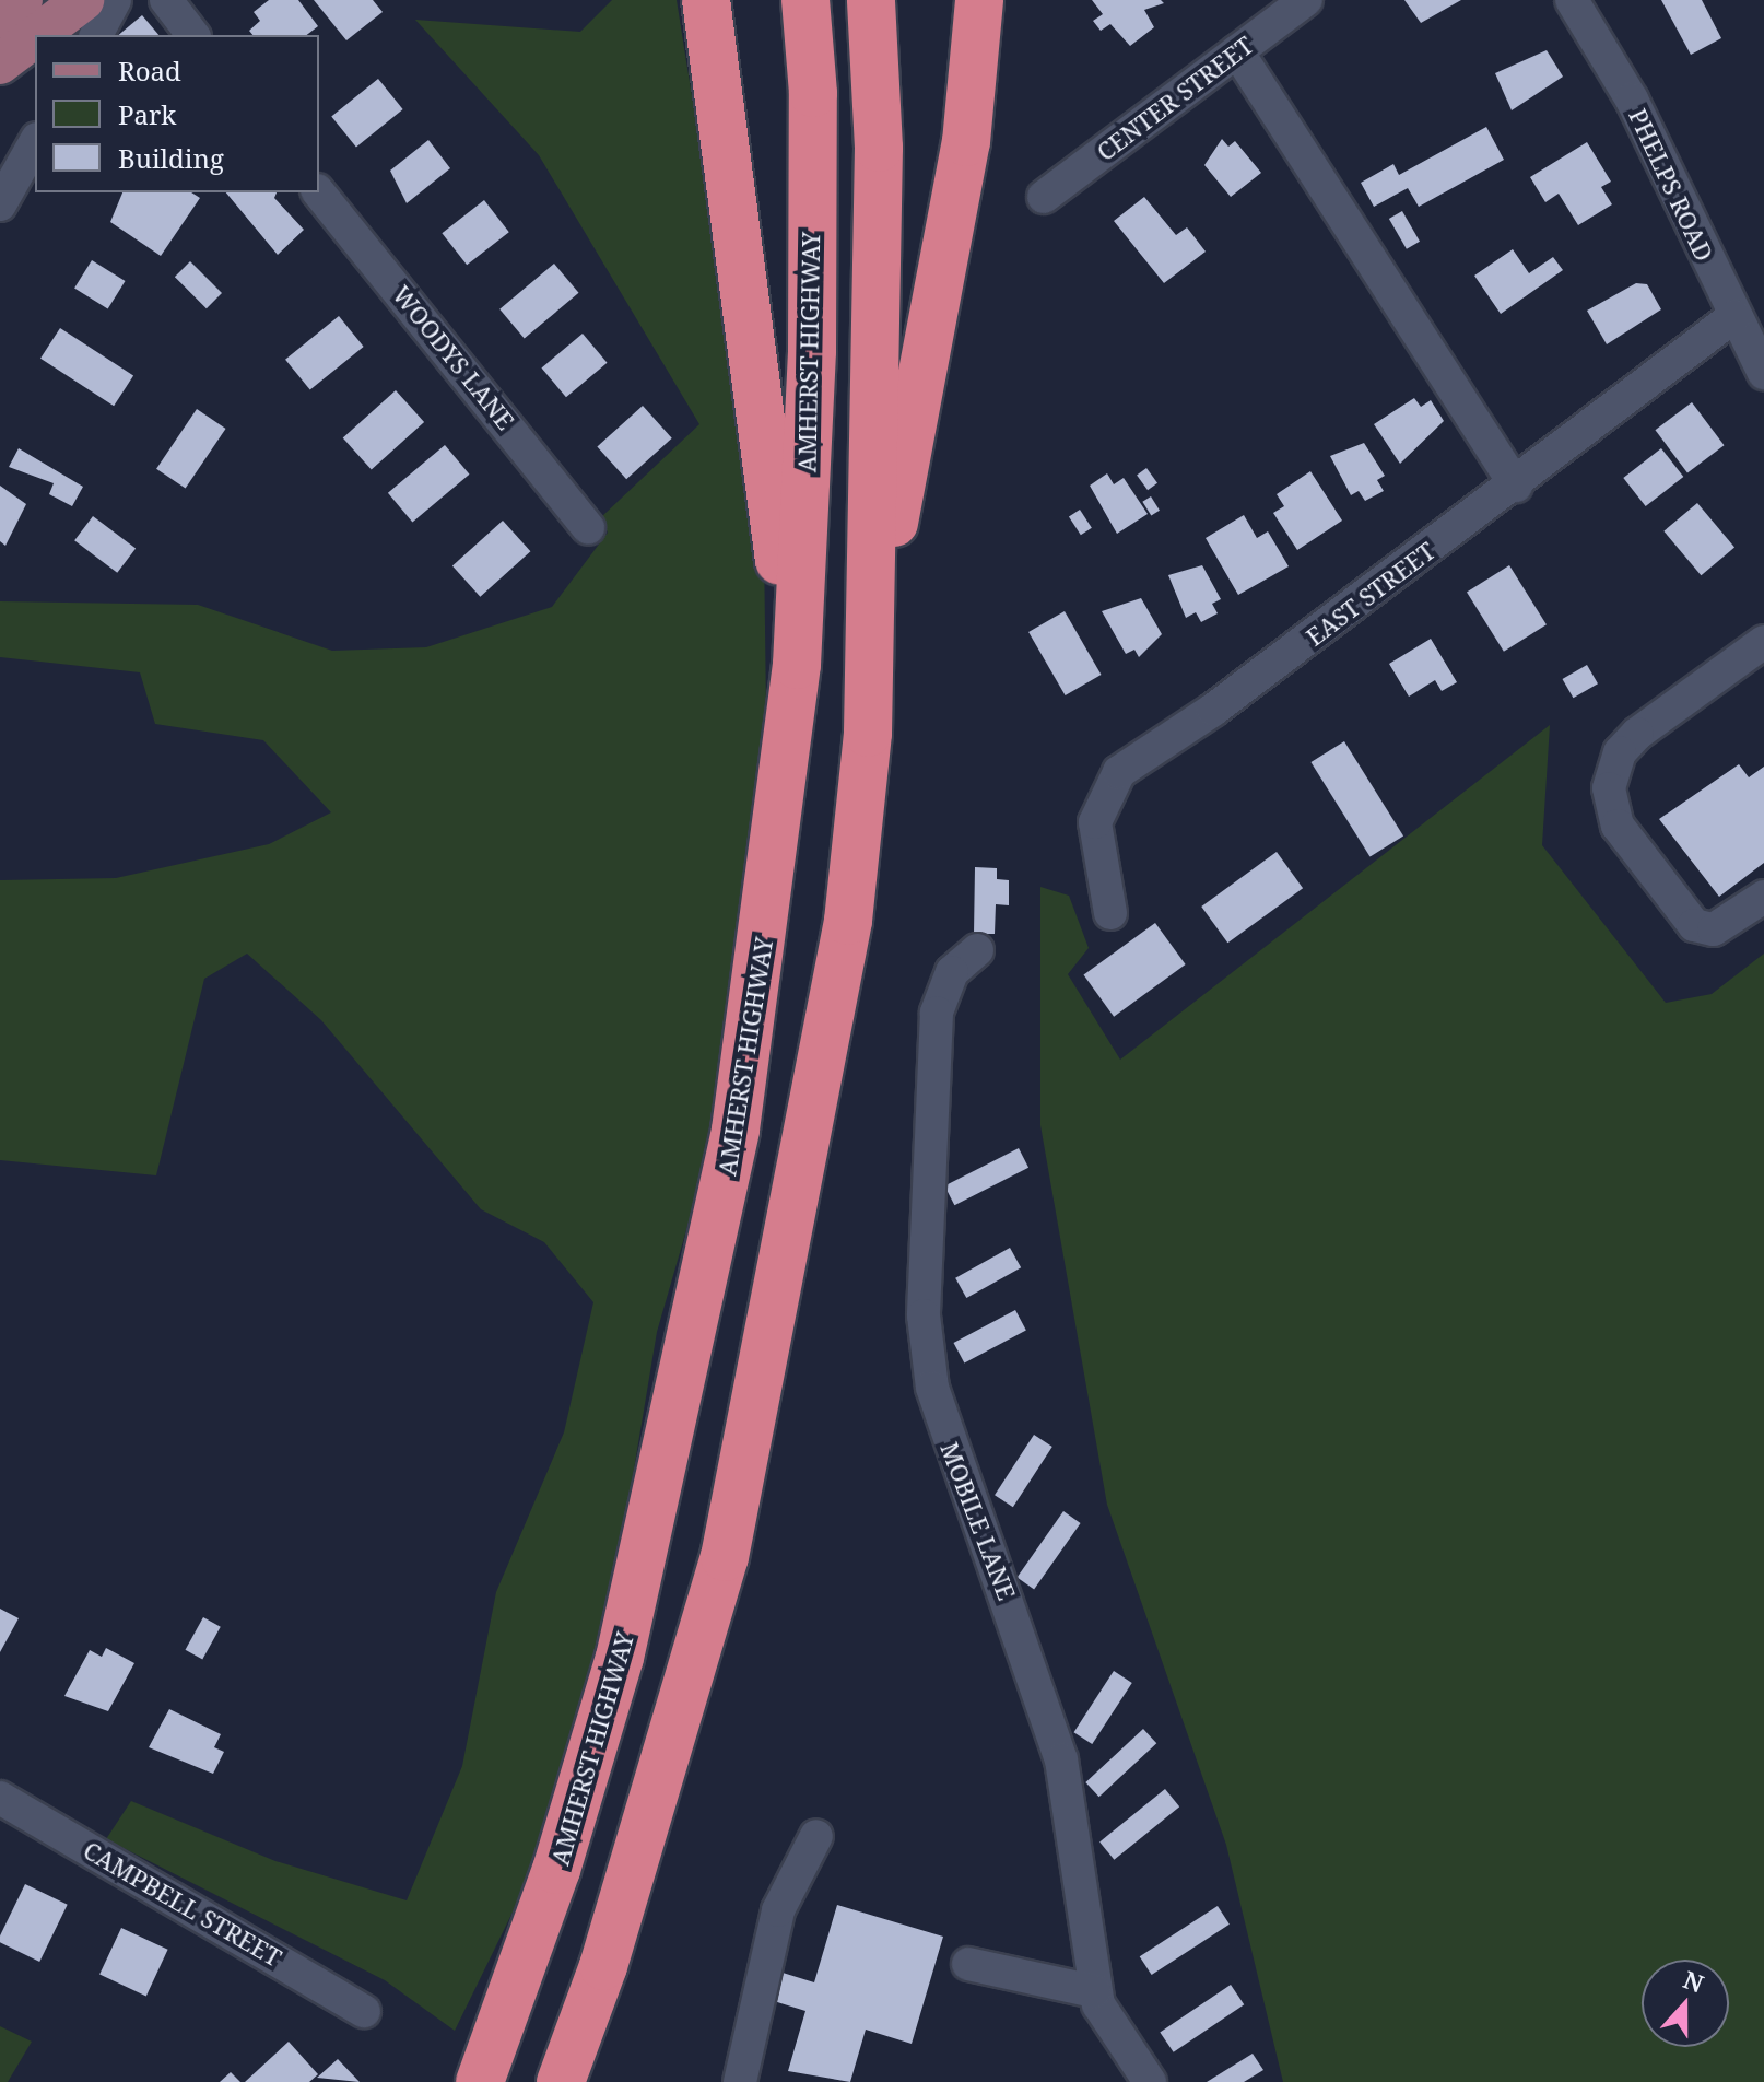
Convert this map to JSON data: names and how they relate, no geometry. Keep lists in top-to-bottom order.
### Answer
{
  "streets": {
    "highway": ["AMHERST HIGHWAY"],
    "street": [
      "CENTER STREET",
      "PHELPS ROAD",
      "WOODYS LANE",
      "EAST STREET",
      "MOBILE LANE",
      "CAMPBELL STREET"
    ]
  },
  "crossings": [
    ["PHELPS ROAD", "EAST STREET"]
  ],
  "legend": ["Road", "Park", "Building"],
  "north": "top"
}
